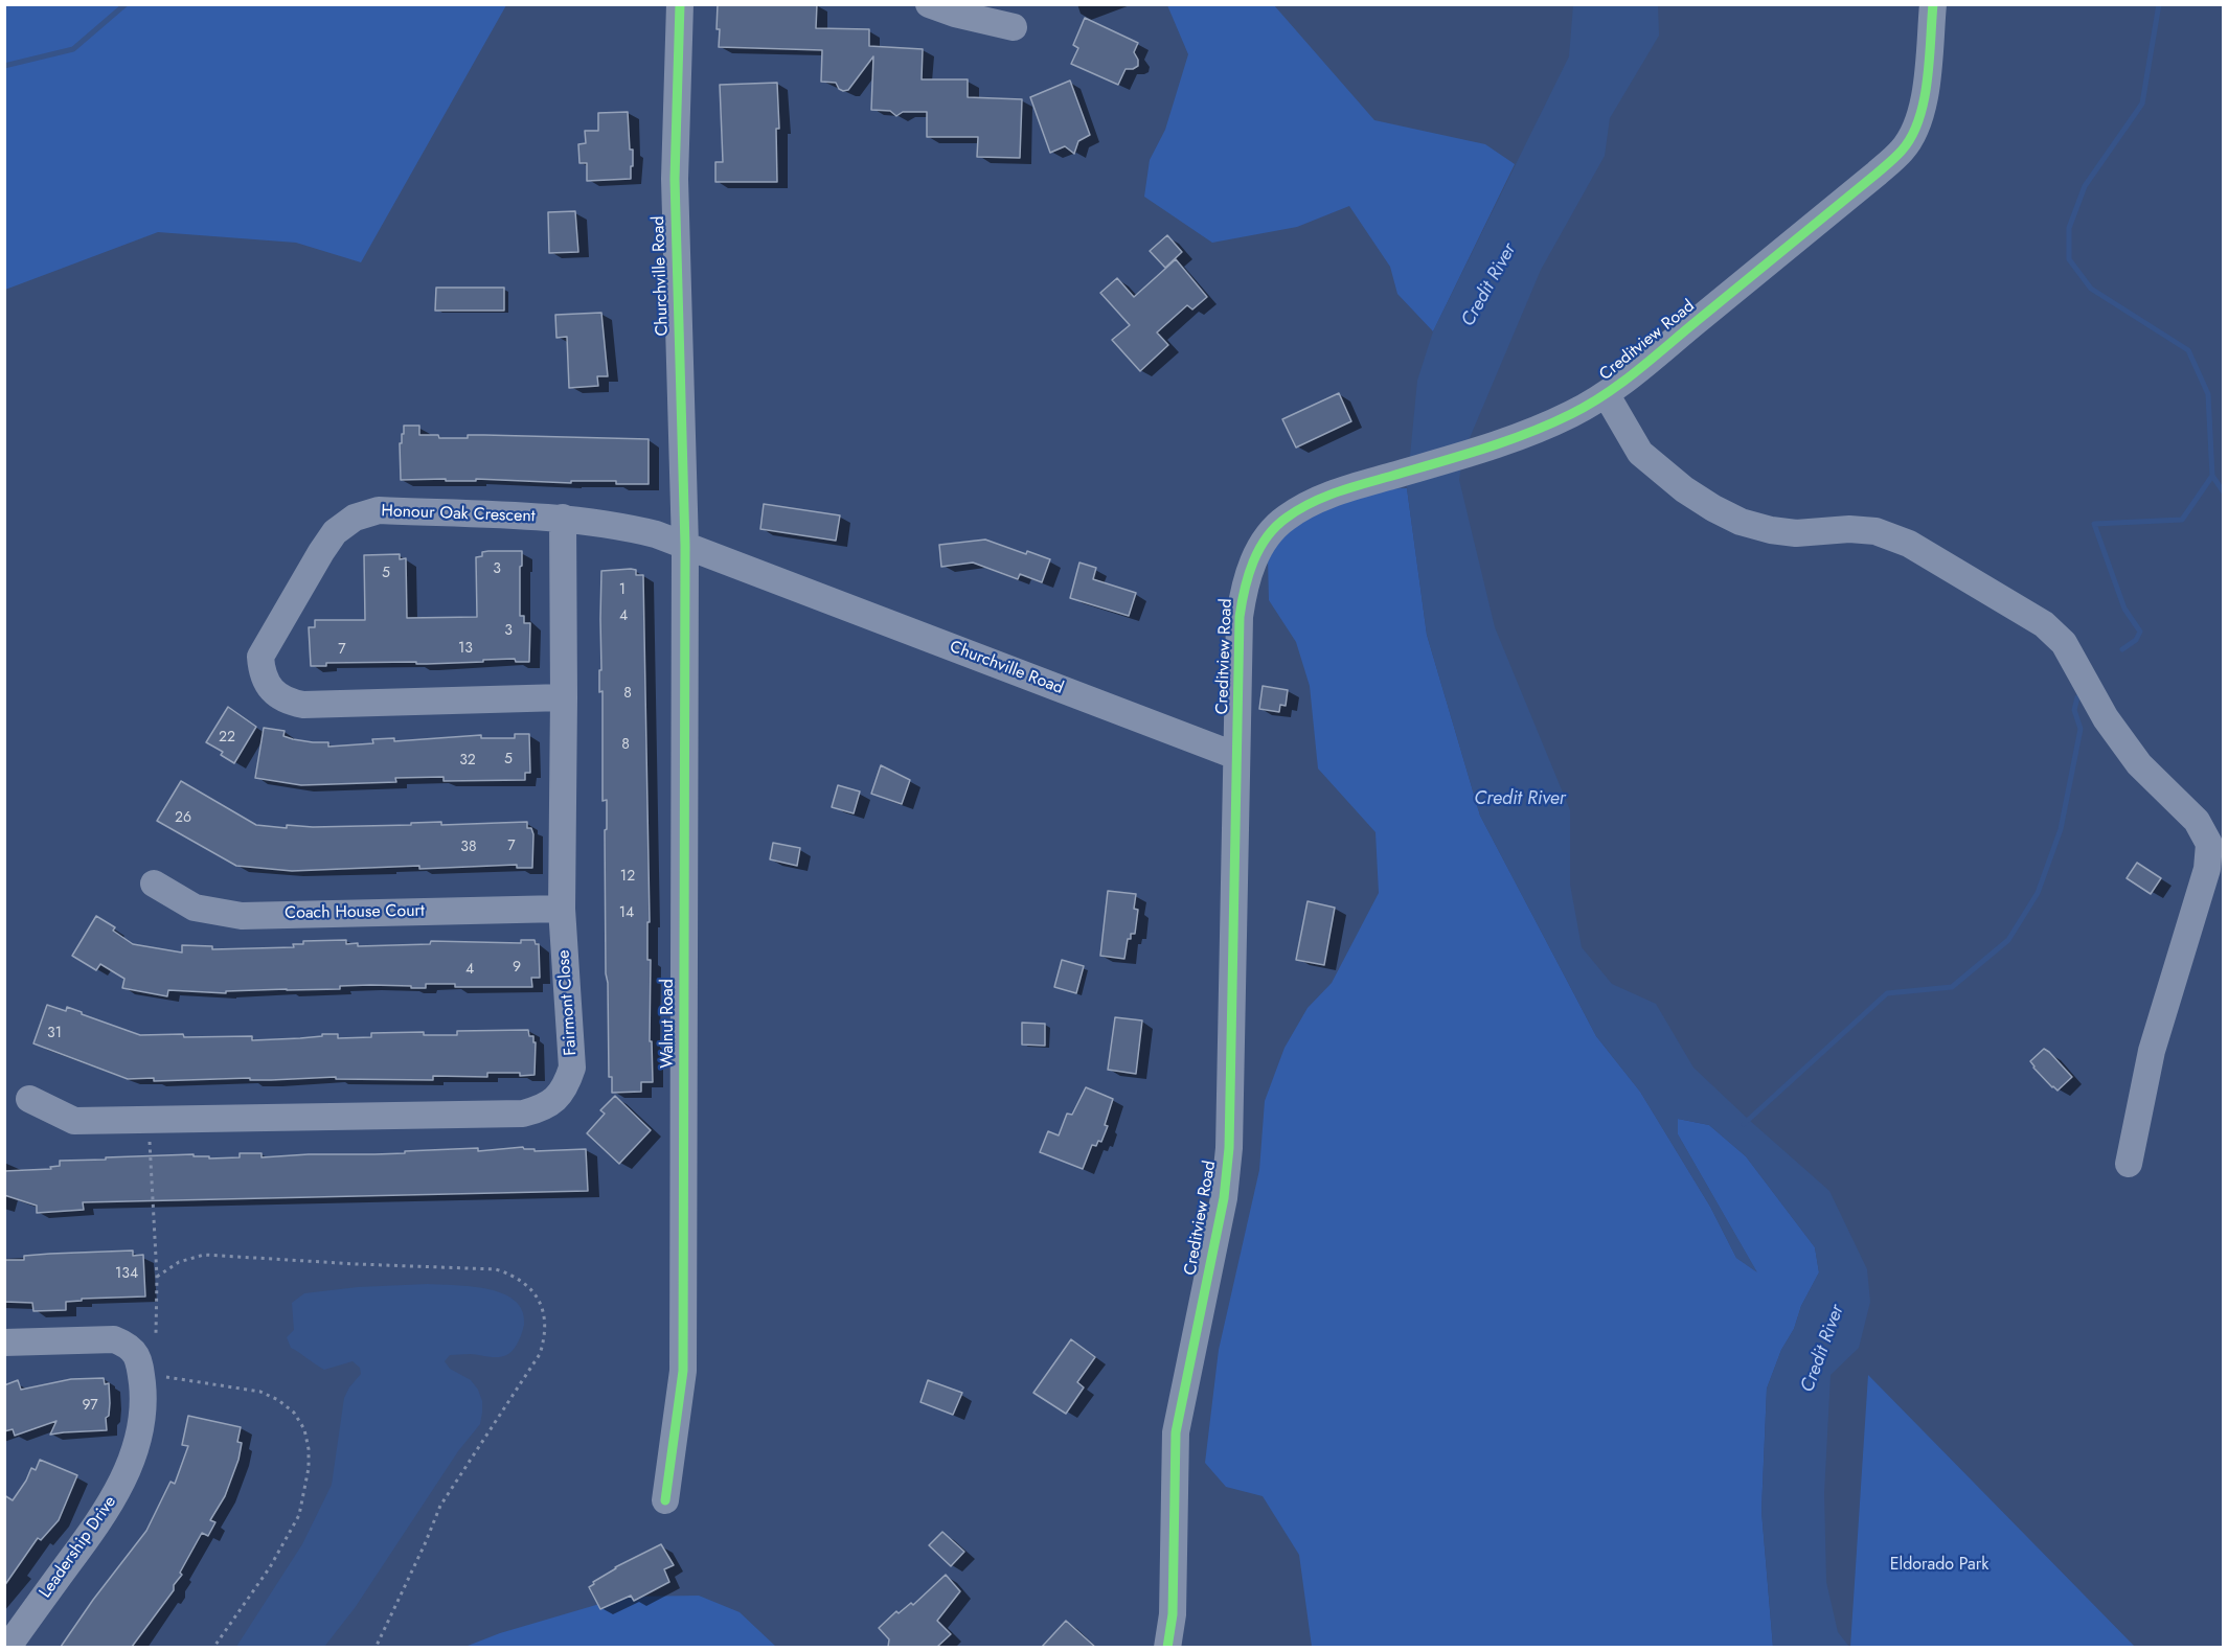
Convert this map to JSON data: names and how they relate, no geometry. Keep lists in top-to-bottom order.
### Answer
{
  "streets": {
    "street": [
      "Churchville Road",
      "Creditview Road",
      "Honour Oak Crescent",
      "Coach House Court",
      "Fairmont Close",
      "Walnut Road",
      "Leadership Drive"
    ]
  },
  "crossings": [
    ["Churchville Road", "Creditview Road"],
    ["Churchville Road", "Honour Oak Crescent"],
    ["Churchville Road", "Walnut Road"],
    ["Honour Oak Crescent", "Fairmont Close"],
    ["Honour Oak Crescent", "Walnut Road"],
    ["Coach House Court", "Fairmont Close"]
  ],
  "water": ["Credit River"],
  "parks": ["Eldorado Park"],
  "house_numbers": [
    "3",
    "5",
    "1",
    "4",
    "3",
    "13",
    "7",
    "8",
    "22",
    "8",
    "5",
    "32",
    "26",
    "7",
    "38",
    "12",
    "14",
    "9",
    "4",
    "31",
    "134",
    "97"
  ]
}
